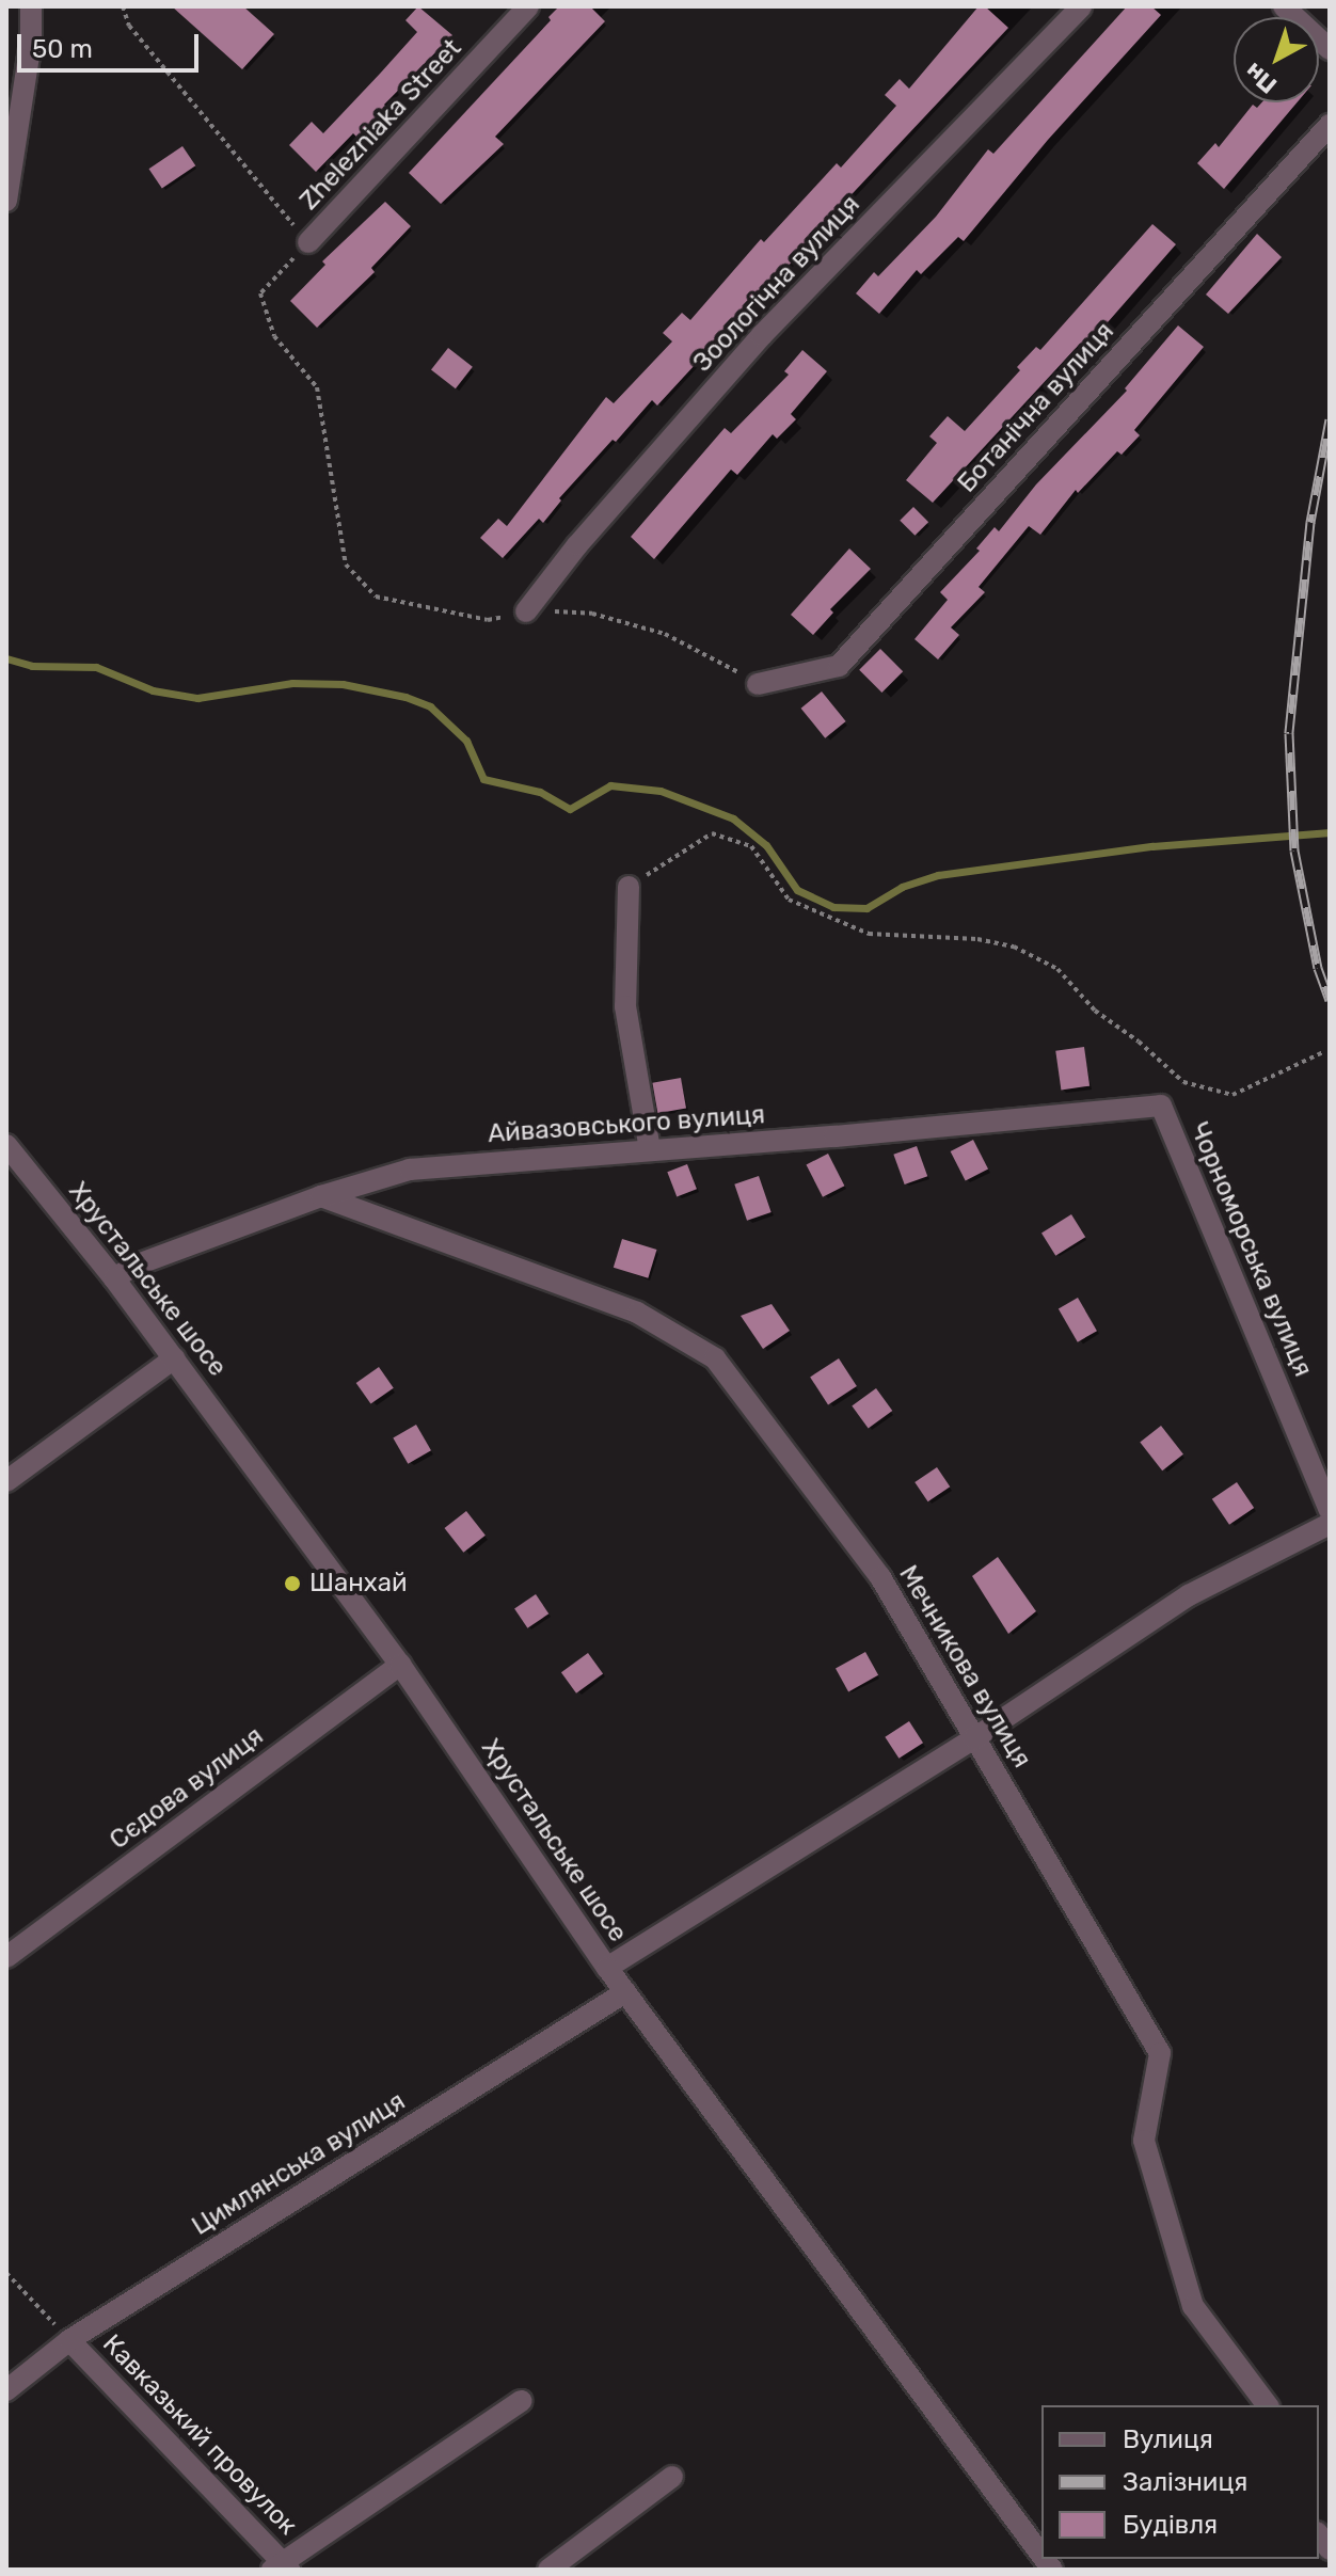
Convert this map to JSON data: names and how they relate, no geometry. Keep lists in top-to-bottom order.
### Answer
{
  "streets": {
    "street": [
      "Zhelezniaka Street",
      "Зоологічна вулиця",
      "Ботанічна вулиця",
      "Айвазовського вулиця",
      "Чорноморська вулиця",
      "Хрустальське шосе",
      "Мечникова вулиця",
      "Сєдова вулиця",
      "Цимлянська вулиця",
      "Кавказький провулок"
    ]
  },
  "crossings": [
    ["Айвазовського вулиця", "Чорноморська вулиця"],
    ["Айвазовського вулиця", "Хрустальське шосе"],
    ["Айвазовського вулиця", "Мечникова вулиця"],
    ["Хрустальське шосе", "Сєдова вулиця"],
    ["Хрустальське шосе", "Цимлянська вулиця"],
    ["Цимлянська вулиця", "Кавказький провулок"]
  ],
  "places": ["Шанхай"],
  "legend": ["Вулиця", "Залізниця", "Будівля"],
  "scale_bar": "50 m",
  "north": "bottom left"
}
